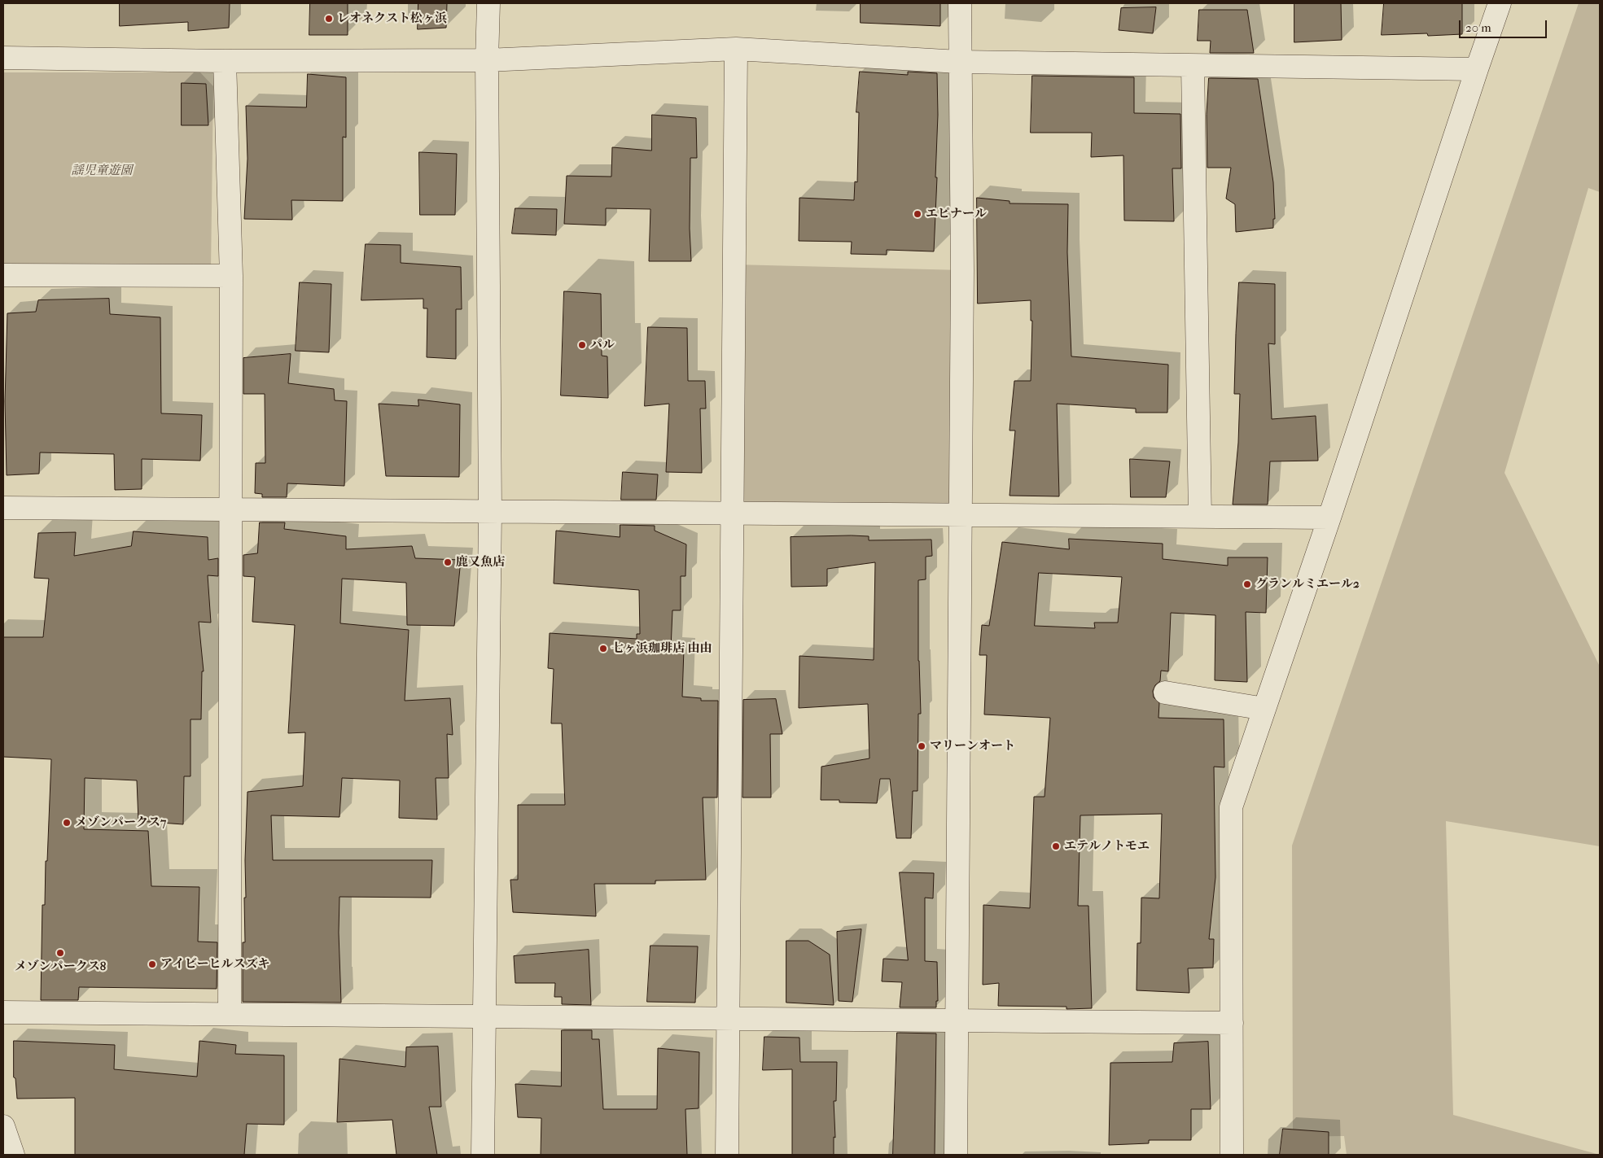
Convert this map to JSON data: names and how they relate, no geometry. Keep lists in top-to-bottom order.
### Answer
{
  "parks": ["謡児童遊園"],
  "places": [
    "レオネクスト松ヶ浜",
    "エピナール",
    "パル",
    "鹿又魚店",
    "グランルミエール2",
    "七ヶ浜珈琲店 由由",
    "マリーンオート",
    "メゾンパークス7",
    "エテルノトモエ",
    "メゾンパークス8",
    "アイビーヒルスズキ"
  ],
  "scale_bar": "20 m"
}
